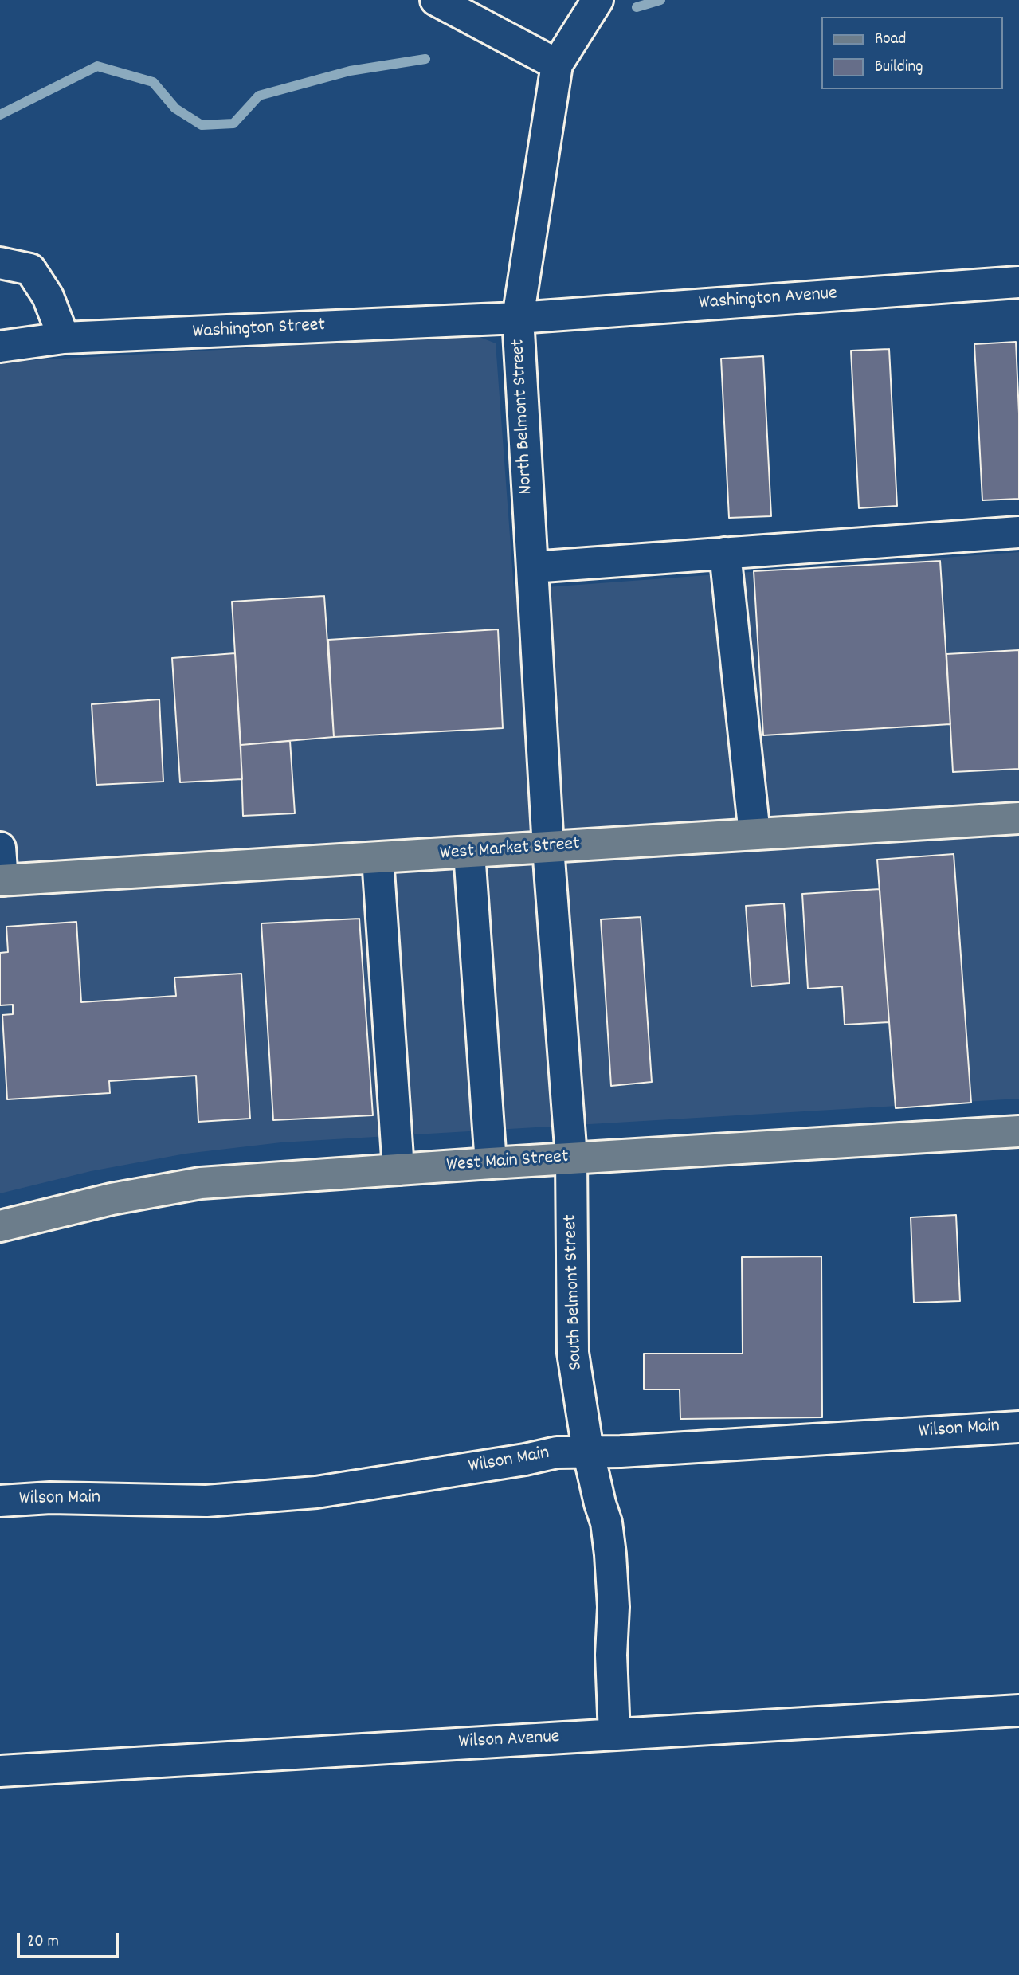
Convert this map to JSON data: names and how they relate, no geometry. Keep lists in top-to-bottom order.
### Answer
{
  "streets": {
    "main road": ["West Market Street", "West Main Street"],
    "street": [
      "Washington Avenue",
      "Washington Street",
      "North Belmont Street",
      "South Belmont Street",
      "Wilson Main",
      "Wilson Avenue"
    ]
  },
  "crossings": [
    ["Washington Avenue", "Washington Street"],
    ["Washington Avenue", "North Belmont Street"],
    ["Washington Street", "North Belmont Street"],
    ["North Belmont Street", "West Market Street"],
    ["North Belmont Street", "South Belmont Street"],
    ["West Market Street", "South Belmont Street"],
    ["West Main Street", "South Belmont Street"],
    ["South Belmont Street", "Wilson Main"],
    ["South Belmont Street", "Wilson Avenue"]
  ],
  "legend": ["Road", "Building"],
  "scale_bar": "20 m"
}
